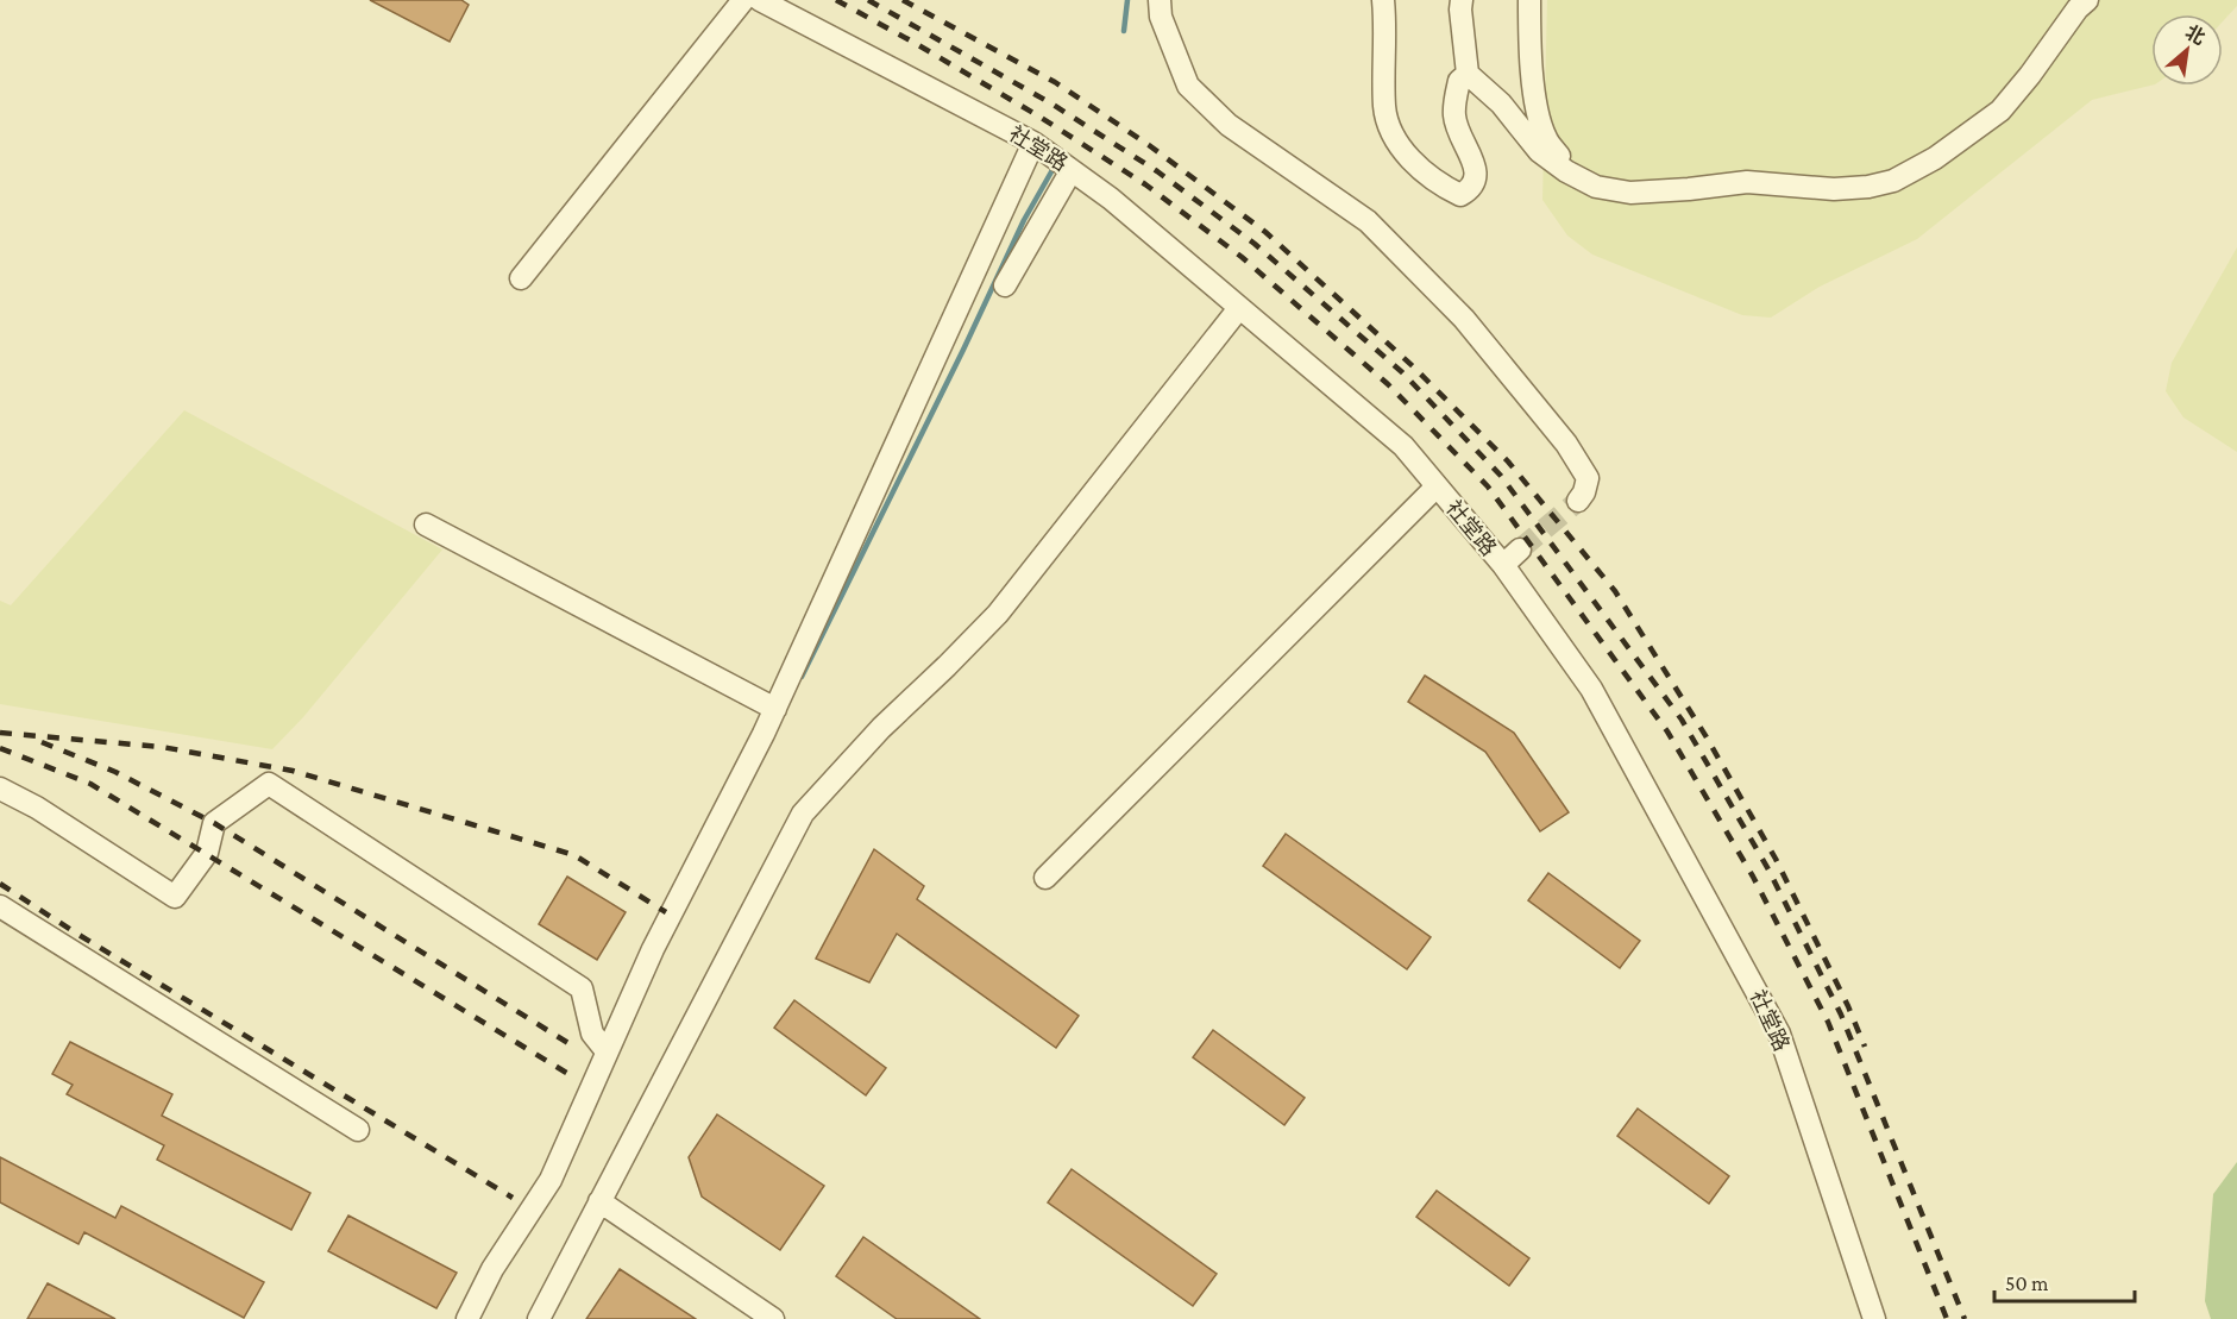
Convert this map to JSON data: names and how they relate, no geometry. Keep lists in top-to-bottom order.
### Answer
{
  "streets": {
    "street": ["社堂路"]
  },
  "scale_bar": "50 m",
  "north": "top right"
}
